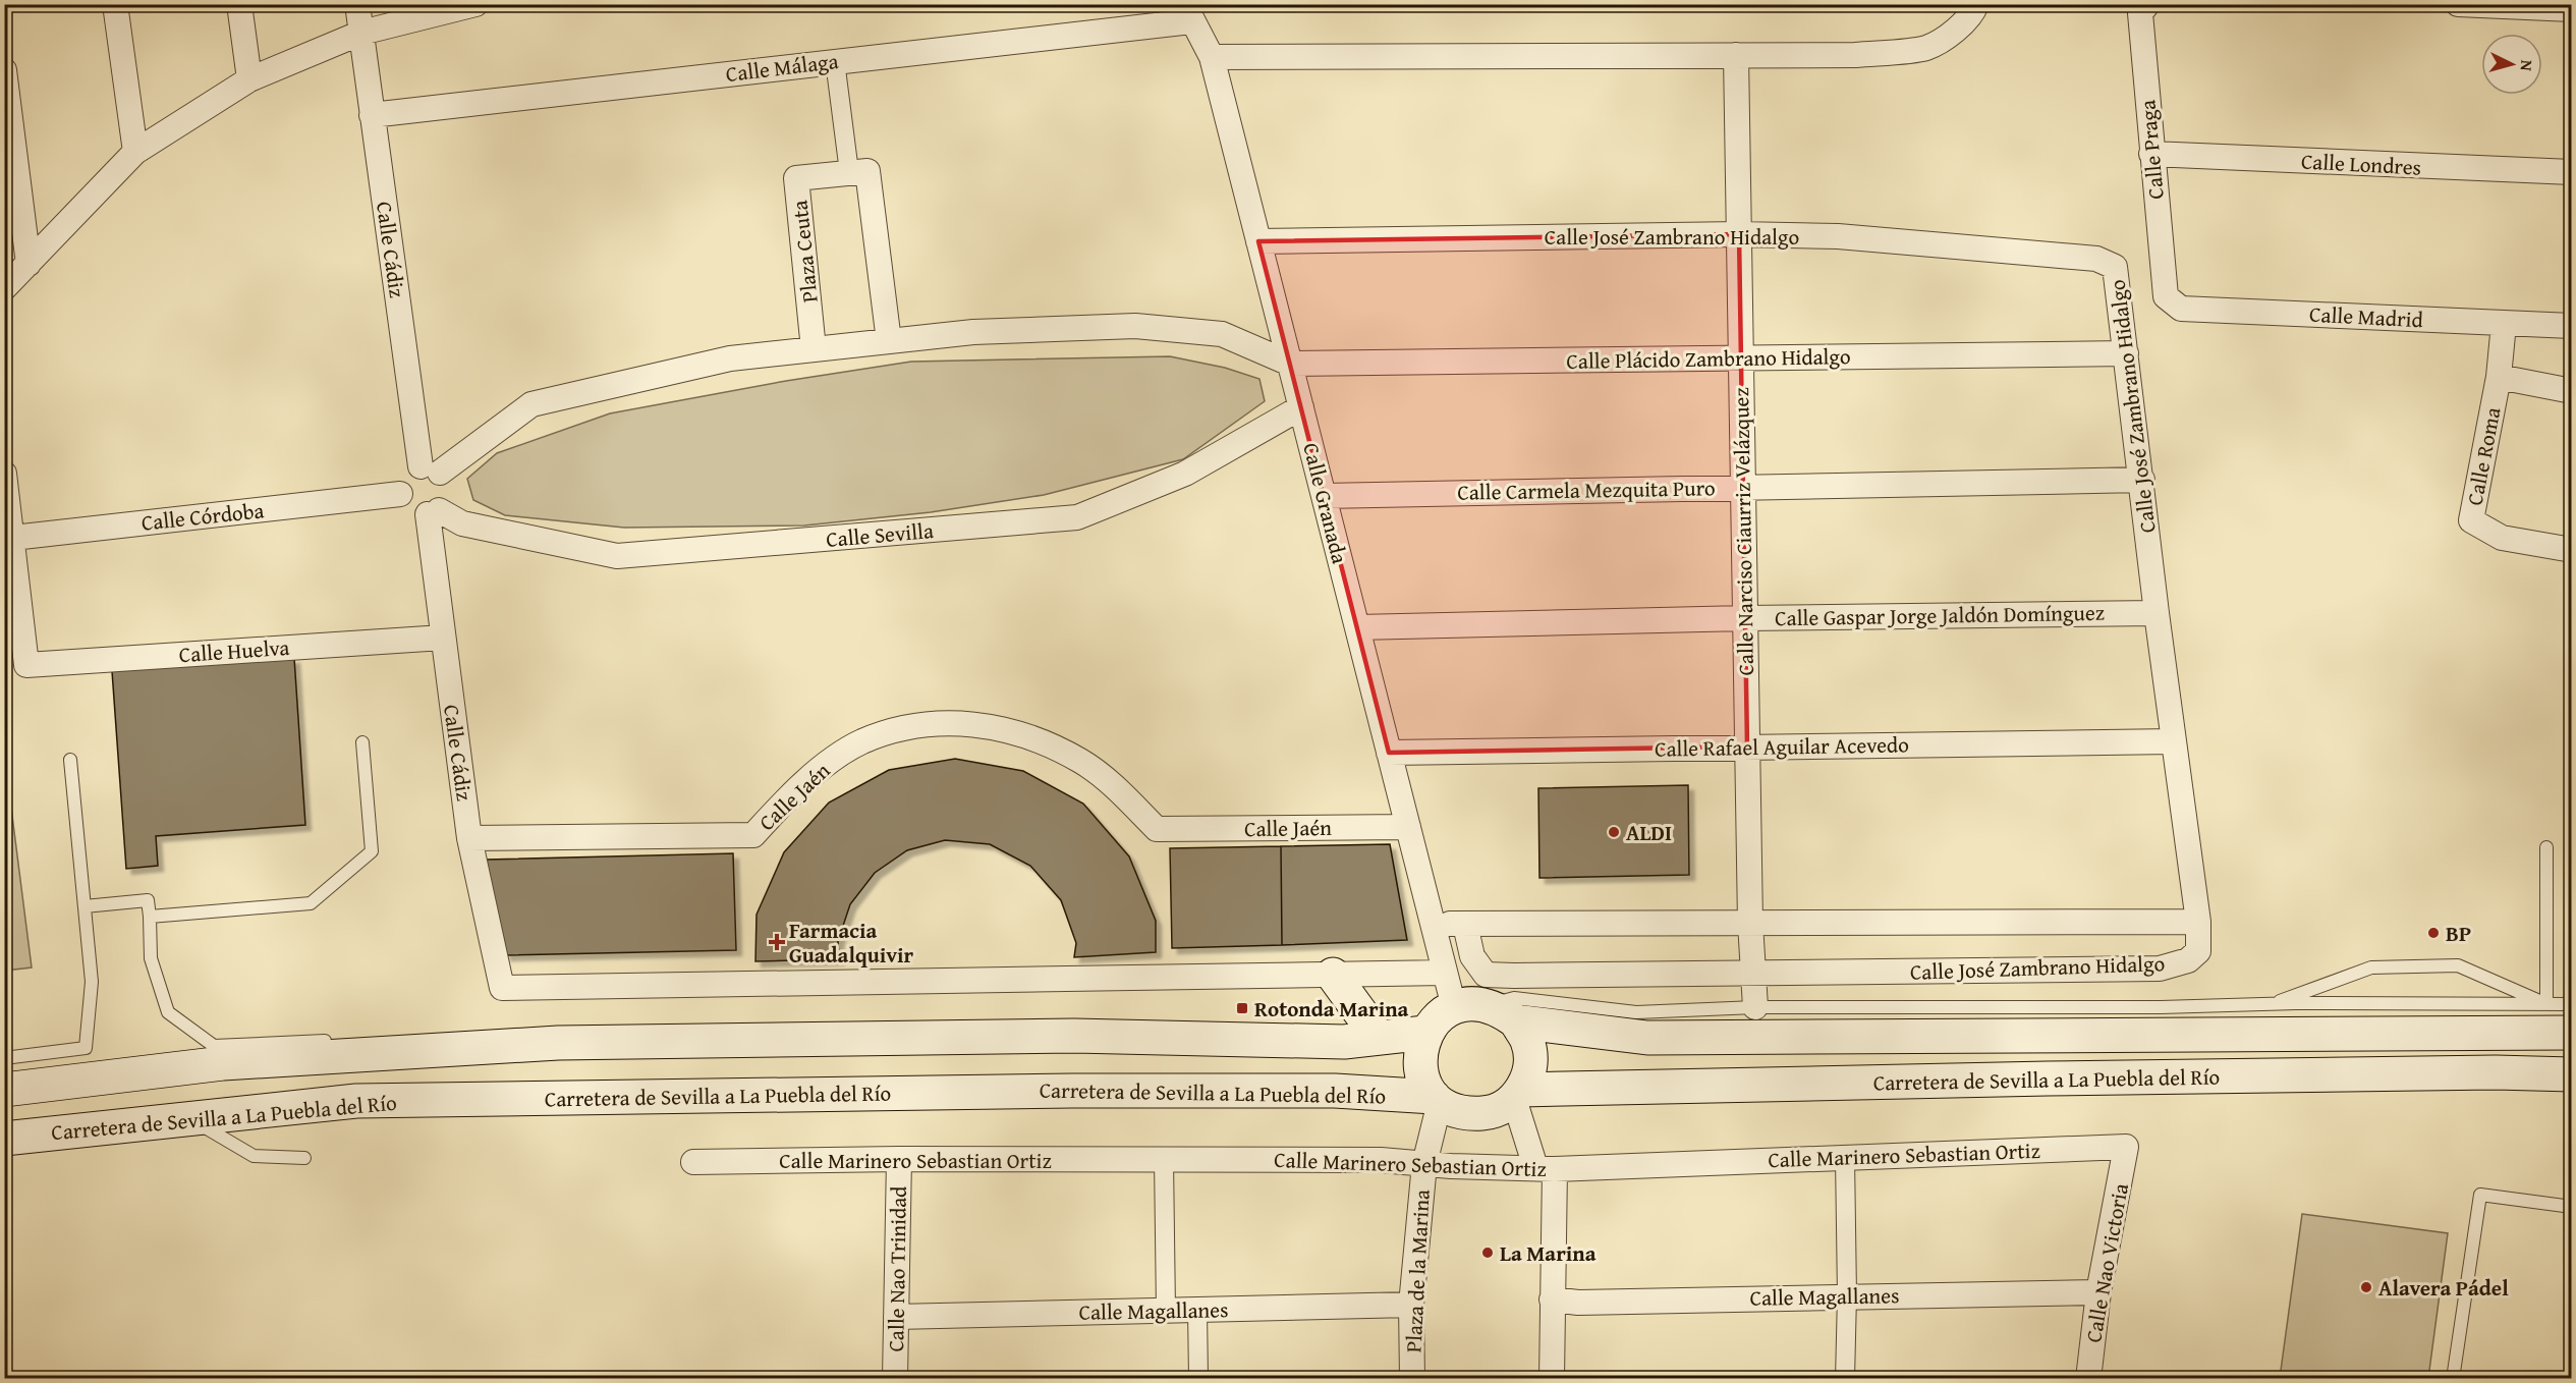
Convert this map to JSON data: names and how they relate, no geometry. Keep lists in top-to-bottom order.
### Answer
{
  "streets": {
    "main road": ["Carretera de Sevilla a La Puebla del Río"],
    "street": [
      "Calle Málaga",
      "Calle Praga",
      "Calle Londres",
      "Calle José Zambrano Hidalgo",
      "Calle Cádiz",
      "Plaza Ceuta",
      "Calle Madrid",
      "Calle Plácido Zambrano Hidalgo",
      "Calle Roma",
      "Calle Carmela Mezquita Puro",
      "Calle Granada",
      "Calle Córdoba",
      "Calle Narciso Ciaurriz Velázquez",
      "Calle Sevilla",
      "Calle Gaspar Jorge Jaldón Domínguez",
      "Calle Huelva",
      "Calle Rafael Aguilar Acevedo",
      "Calle Jaén",
      "Calle Marinero Sebastian Ortiz",
      "Calle Nao Victoria",
      "Calle Nao Trinidad",
      "Plaza de la Marina",
      "Calle Magallanes"
    ]
  },
  "crossings": [
    ["Calle Málaga", "Calle Cádiz"],
    ["Calle Málaga", "Calle Granada"],
    ["Calle Praga", "Calle Londres"],
    ["Calle Praga", "Calle Madrid"],
    ["Calle José Zambrano Hidalgo", "Calle Plácido Zambrano Hidalgo"],
    ["Calle José Zambrano Hidalgo", "Calle Carmela Mezquita Puro"],
    ["Calle José Zambrano Hidalgo", "Calle Granada"],
    ["Calle José Zambrano Hidalgo", "Calle Narciso Ciaurriz Velázquez"],
    ["Calle José Zambrano Hidalgo", "Calle Gaspar Jorge Jaldón Domínguez"],
    ["Calle José Zambrano Hidalgo", "Calle Rafael Aguilar Acevedo"],
    ["Calle Cádiz", "Calle Córdoba"],
    ["Calle Cádiz", "Calle Sevilla"],
    ["Calle Cádiz", "Calle Huelva"],
    ["Calle Cádiz", "Calle Jaén"],
    ["Calle Madrid", "Calle Roma"],
    ["Calle Plácido Zambrano Hidalgo", "Calle Granada"],
    ["Calle Plácido Zambrano Hidalgo", "Calle Narciso Ciaurriz Velázquez"],
    ["Calle Carmela Mezquita Puro", "Calle Granada"],
    ["Calle Carmela Mezquita Puro", "Calle Narciso Ciaurriz Velázquez"],
    ["Calle Granada", "Calle Sevilla"],
    ["Calle Granada", "Calle Gaspar Jorge Jaldón Domínguez"],
    ["Calle Granada", "Calle Rafael Aguilar Acevedo"],
    ["Calle Granada", "Calle Jaén"],
    ["Calle Granada", "Carretera de Sevilla a La Puebla del Río"],
    ["Calle Granada", "Plaza de la Marina"],
    ["Calle Córdoba", "Calle Sevilla"],
    ["Calle Córdoba", "Calle Huelva"],
    ["Calle Narciso Ciaurriz Velázquez", "Calle Gaspar Jorge Jaldón Domínguez"],
    ["Calle Narciso Ciaurriz Velázquez", "Calle Rafael Aguilar Acevedo"],
    ["Carretera de Sevilla a La Puebla del Río", "Plaza de la Marina"],
    ["Calle Marinero Sebastian Ortiz", "Calle Nao Victoria"],
    ["Calle Marinero Sebastian Ortiz", "Calle Nao Trinidad"],
    ["Calle Marinero Sebastian Ortiz", "Plaza de la Marina"],
    ["Calle Nao Victoria", "Calle Magallanes"],
    ["Calle Nao Trinidad", "Calle Magallanes"],
    ["Plaza de la Marina", "Calle Magallanes"]
  ],
  "places": {
    "other": [
      "ALDI",
      "BP",
      "La Marina",
      "Alavera Pádel"
    ],
    "health": ["Farmacia Guadalquivir"],
    "transit": ["Rotonda Marina"]
  },
  "north": "right"
}
